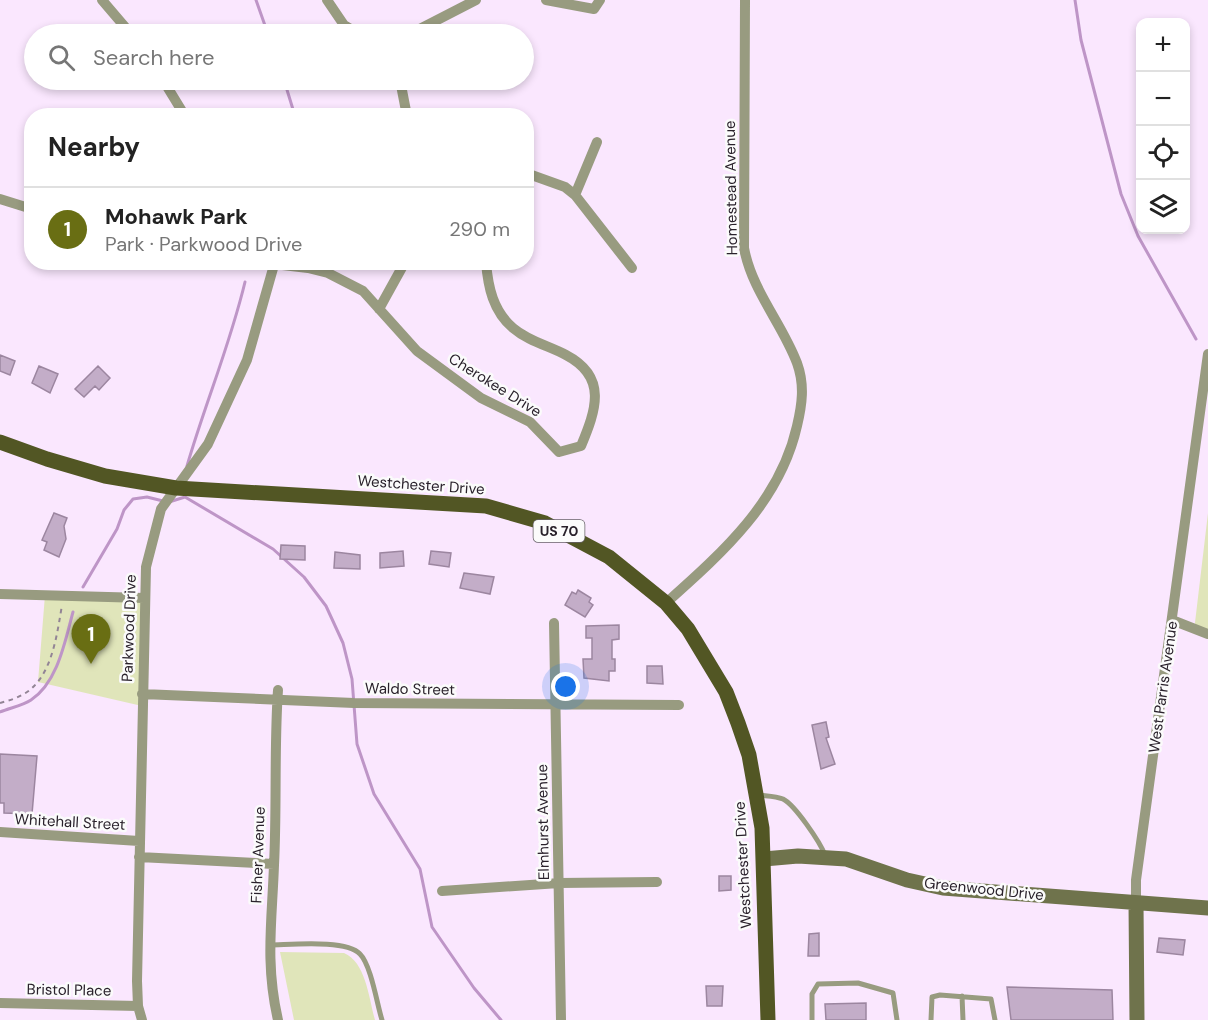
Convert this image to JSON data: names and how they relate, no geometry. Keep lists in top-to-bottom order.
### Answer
{
  "streets": {
    "main road": ["Westchester Drive", "US 70"],
    "street": [
      "Homestead Avenue",
      "Cherokee Drive",
      "Parkwood Drive",
      "West Parris Avenue",
      "Waldo Street",
      "Whitehall Street",
      "Elmhurst Avenue",
      "Fisher Avenue",
      "Greenwood Drive",
      "Bristol Place"
    ]
  },
  "crossings": [
    ["Homestead Avenue", "Westchester Drive"],
    ["Westchester Drive", "Parkwood Drive"],
    ["Westchester Drive", "Greenwood Drive"],
    ["Parkwood Drive", "Waldo Street"],
    ["Parkwood Drive", "Whitehall Street"],
    ["Parkwood Drive", "Bristol Place"],
    ["West Parris Avenue", "Greenwood Drive"],
    ["Waldo Street", "Elmhurst Avenue"],
    ["Waldo Street", "Fisher Avenue"]
  ],
  "page": {
    "map_buttons": ["+", "−"],
    "search": "Search here",
    "heading": "Nearby",
    "list": [
      {
        "mark": "1",
        "name": "Mohawk Park",
        "note": "Park · Parkwood Drive",
        "value": "290 m"
      }
    ],
    "pins": "1"
  }
}
